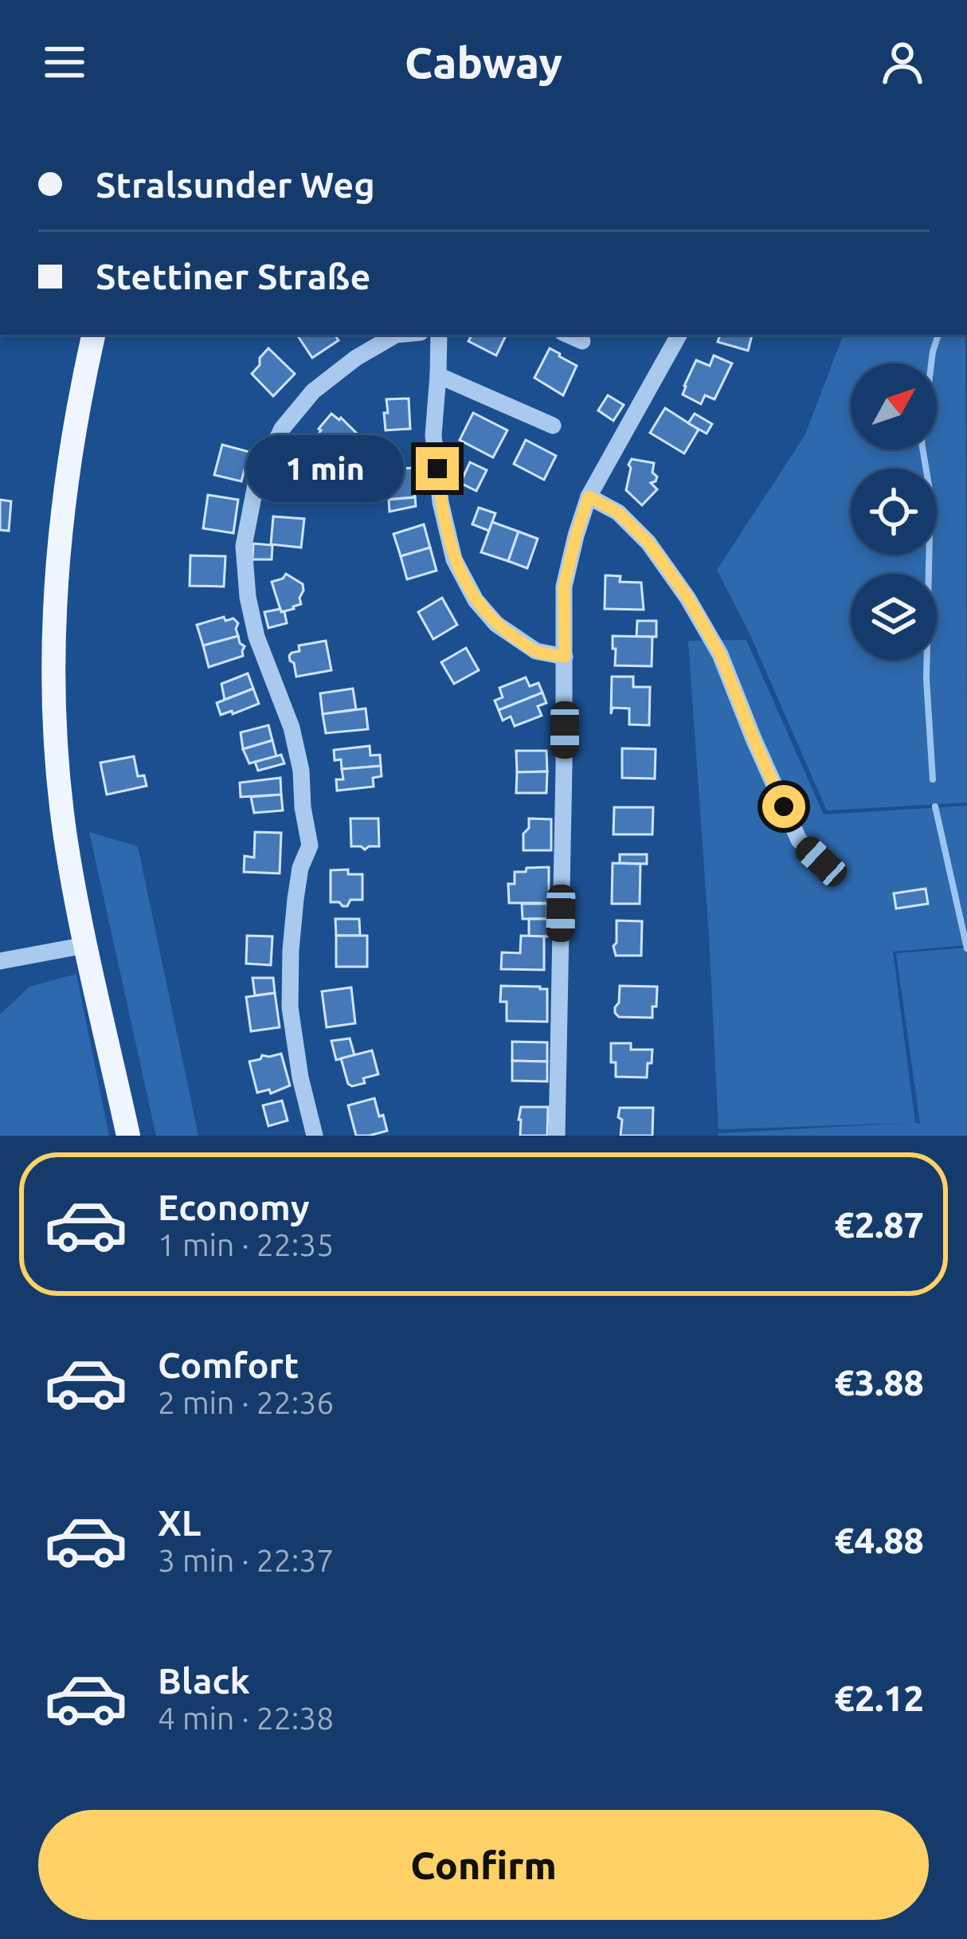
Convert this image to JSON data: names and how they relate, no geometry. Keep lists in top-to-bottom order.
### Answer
{
  "north": "top right",
  "page": {
    "header": "Cabway",
    "banner": ["Stralsunder Weg", "Stettiner Straße"],
    "bubble": "1 min",
    "list": [
      {
        "name": "Economy",
        "note": "1 min · 22:35",
        "value": "€2.87"
      },
      {
        "name": "Comfort",
        "note": "2 min · 22:36",
        "value": "€3.88"
      },
      {
        "name": "XL",
        "note": "3 min · 22:37",
        "value": "€4.88"
      },
      {
        "name": "Black",
        "note": "4 min · 22:38",
        "value": "€2.12"
      }
    ],
    "buttons": "Confirm"
  }
}
